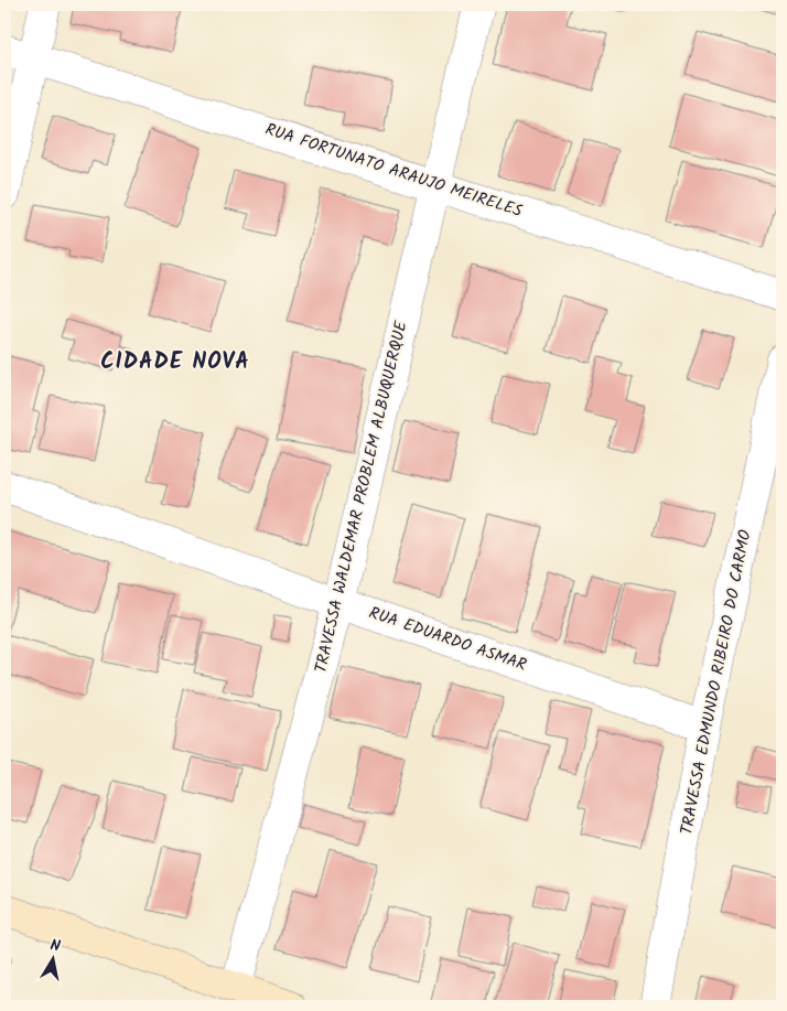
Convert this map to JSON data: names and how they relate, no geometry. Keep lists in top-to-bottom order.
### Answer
{
  "streets": {
    "street": [
      "RUA FORTUNATO ARAUJO MEIRELES",
      "TRAVESSA WALDEMAR PROBLEM ALBUQUERQUE",
      "RUA EDUARDO ASMAR",
      "TRAVESSA EDMUNDO RIBEIRO DO CARMO"
    ]
  },
  "crossings": [
    ["RUA FORTUNATO ARAUJO MEIRELES", "TRAVESSA WALDEMAR PROBLEM ALBUQUERQUE"],
    ["TRAVESSA WALDEMAR PROBLEM ALBUQUERQUE", "RUA EDUARDO ASMAR"],
    ["RUA EDUARDO ASMAR", "TRAVESSA EDMUNDO RIBEIRO DO CARMO"]
  ],
  "districts": ["CIDADE NOVA"],
  "north": "top"
}
